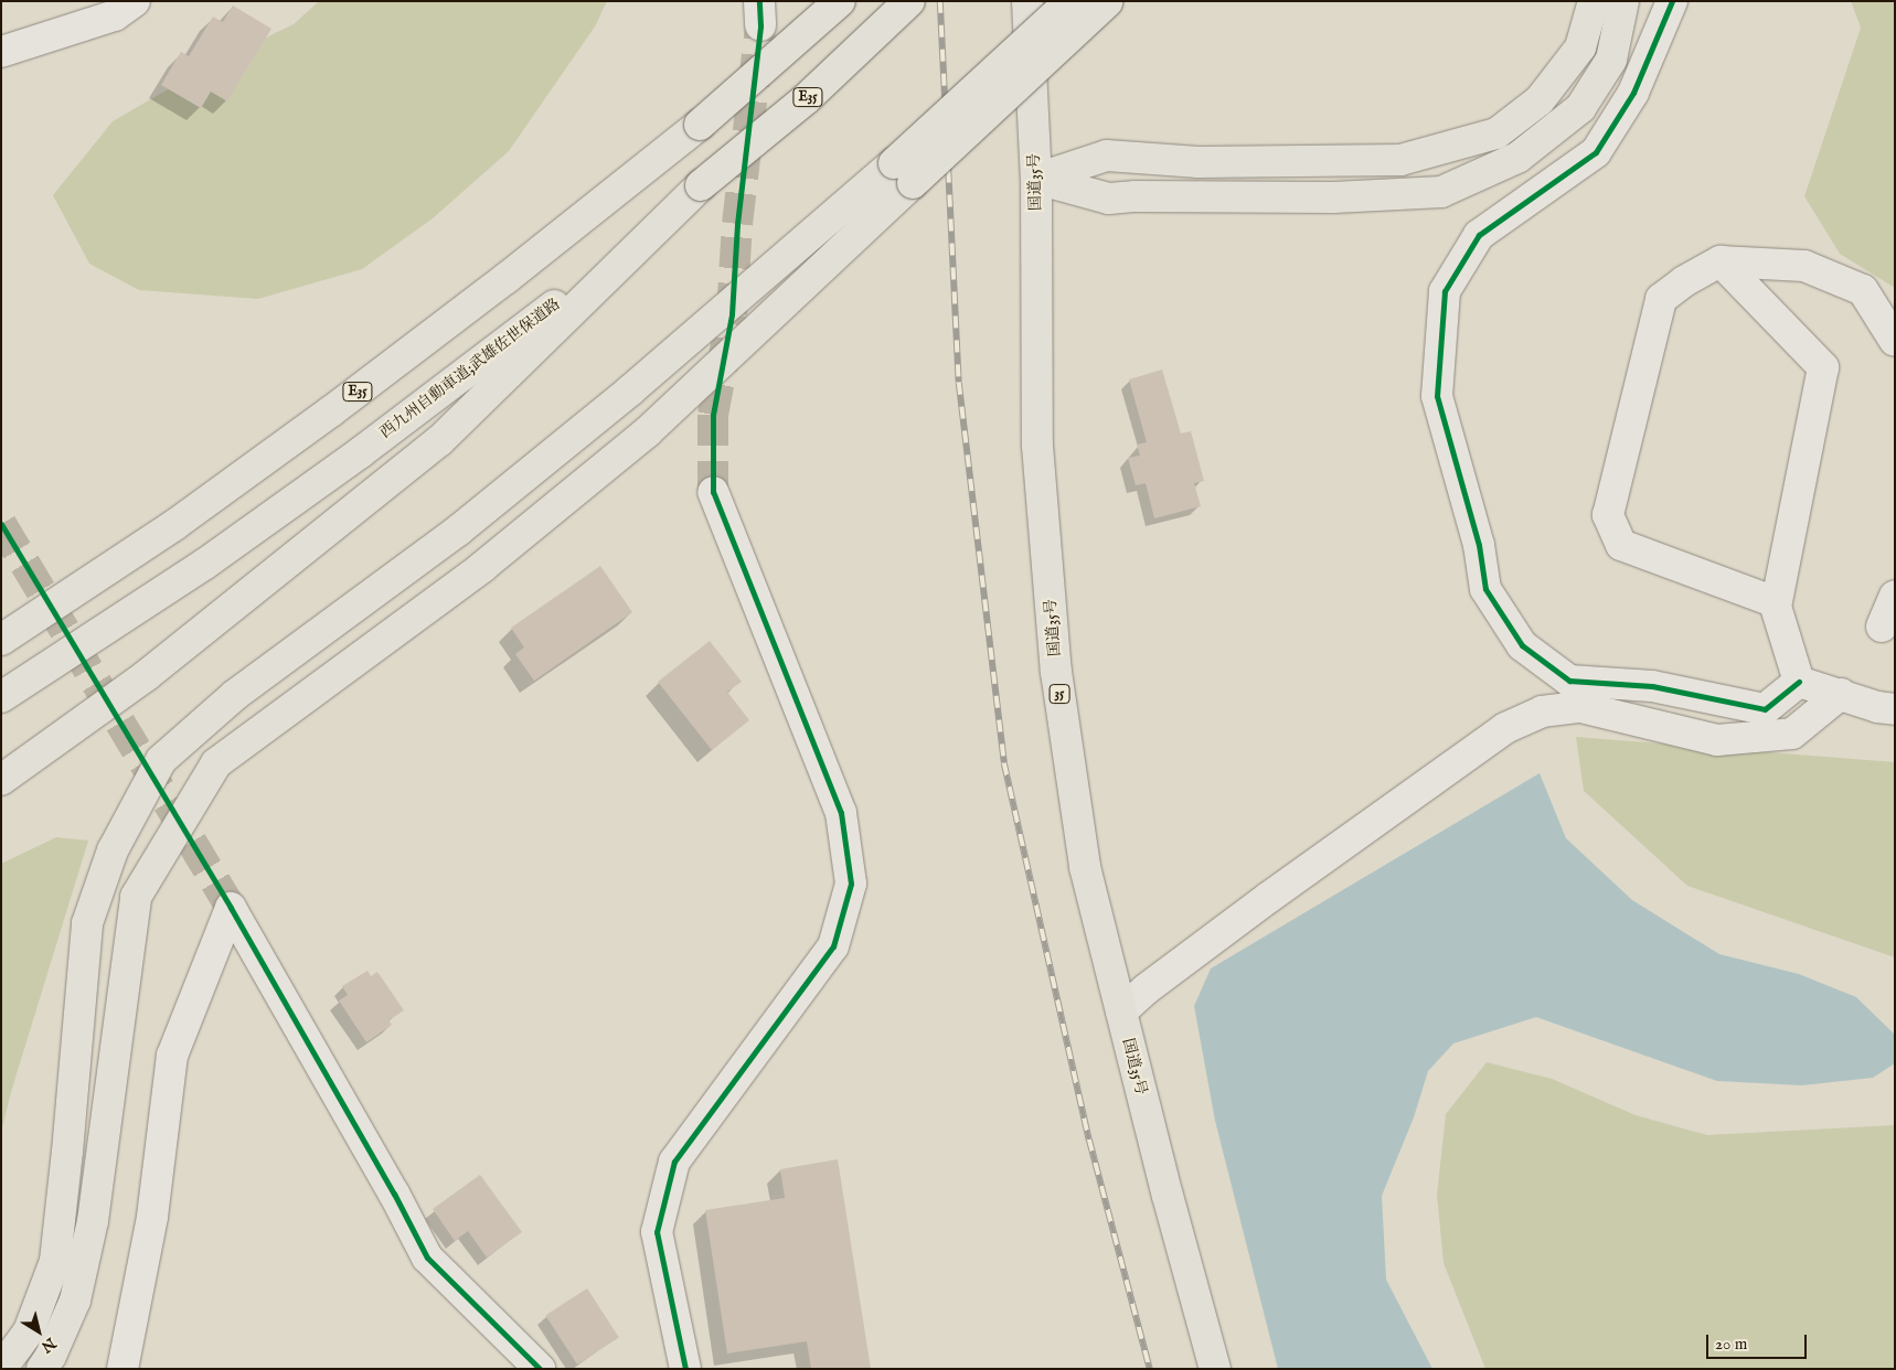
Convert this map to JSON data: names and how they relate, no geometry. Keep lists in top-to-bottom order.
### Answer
{
  "streets": {
    "highway": [
      "E35",
      "国道35号",
      "西九州自動車道;武雄佐世保道路",
      "35"
    ]
  },
  "scale_bar": "20 m",
  "north": "bottom right"
}
